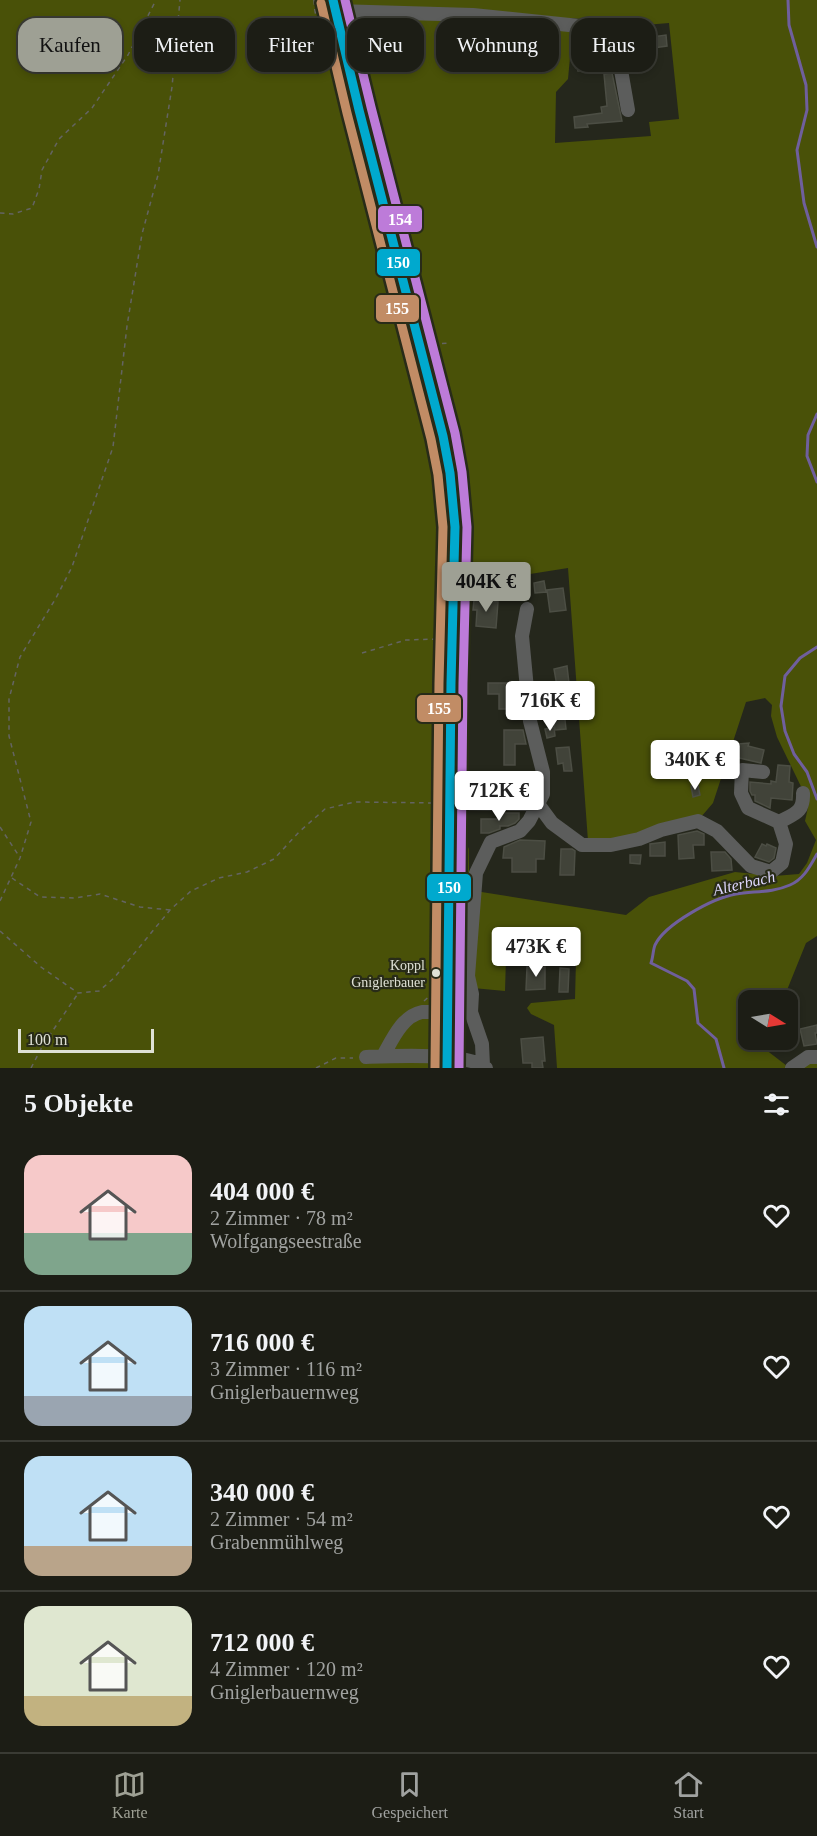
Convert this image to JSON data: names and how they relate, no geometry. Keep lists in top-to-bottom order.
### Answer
{
  "water": ["Alterbach"],
  "places": ["Koppl Gniglerbauer"],
  "lines": ["transit line 150", "transit line 154", "transit line 155"],
  "scale_bar": "100 m",
  "north": "right",
  "page": {
    "chip": [
      "Kaufen",
      "Mieten",
      "Filter",
      "Neu",
      "Wohnung",
      "Haus"
    ],
    "price": [
      "404K €",
      "716K €",
      "340K €",
      "712K €",
      "473K €"
    ],
    "scale": "100 m",
    "heading": "5 Objekte",
    "list": [
      {
        "name": "404 000 €",
        "note": "2 Zimmer · 78 m² · Wolfgangseestraße"
      },
      {
        "name": "716 000 €",
        "note": "3 Zimmer · 116 m² · Gniglerbauernweg"
      },
      {
        "name": "340 000 €",
        "note": "2 Zimmer · 54 m² · Grabenmühlweg"
      },
      {
        "name": "712 000 €",
        "note": "4 Zimmer · 120 m² · Gniglerbauernweg"
      }
    ],
    "tabs": ["Karte", "Gespeichert", "Start"]
  }
}
